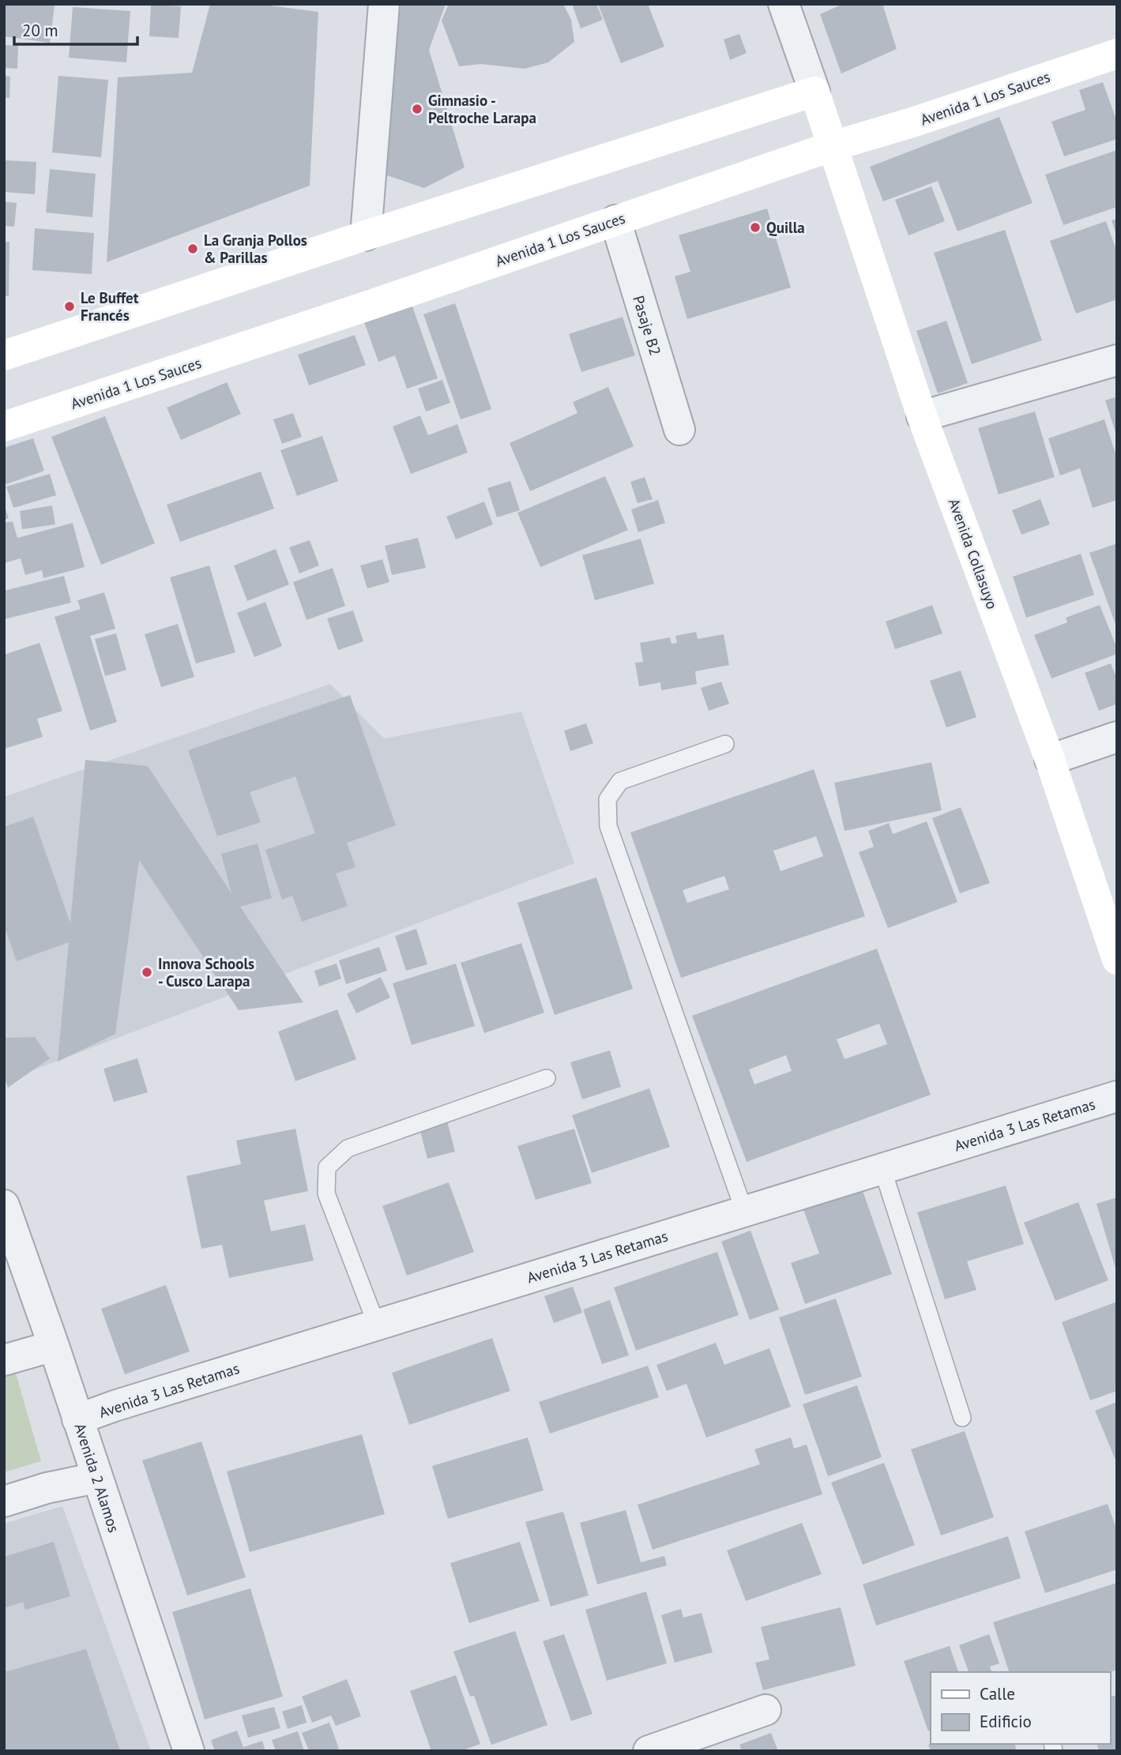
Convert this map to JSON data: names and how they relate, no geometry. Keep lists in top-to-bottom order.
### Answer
{
  "streets": {
    "street": [
      "Avenida 1 Los Sauces",
      "Pasaje B2",
      "Avenida Collasuyo",
      "Avenida 3 Las Retamas",
      "Avenida 2 Alamos"
    ]
  },
  "crossings": [
    ["Avenida 1 Los Sauces", "Pasaje B2"],
    ["Avenida 1 Los Sauces", "Avenida Collasuyo"],
    ["Avenida 3 Las Retamas", "Avenida 2 Alamos"]
  ],
  "places": [
    "Gimnasio - Peltroche Larapa",
    "Quilla",
    "La Granja Pollos & Parillas",
    "Le Buffet Francés",
    "Innova Schools - Cusco Larapa"
  ],
  "legend": ["Calle", "Edificio"],
  "scale_bar": "20 m"
}
